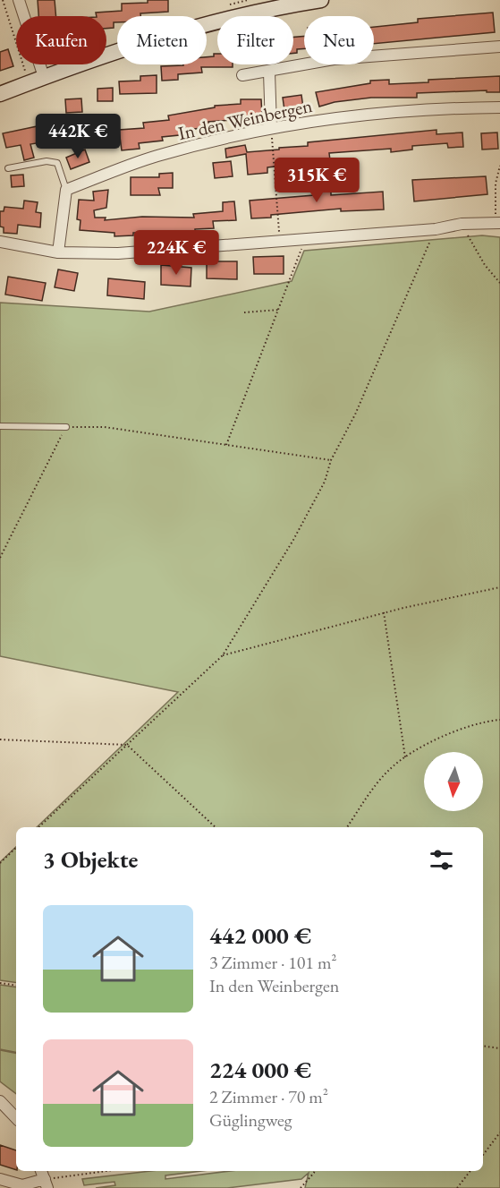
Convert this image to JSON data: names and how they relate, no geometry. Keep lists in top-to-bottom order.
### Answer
{
  "streets": {
    "street": ["In den Weinbergen"]
  },
  "north": "bottom",
  "page": {
    "chip": [
      "Kaufen",
      "Mieten",
      "Filter",
      "Neu"
    ],
    "price": ["442K €", "315K €", "224K €"],
    "heading": "3 Objekte",
    "list": [
      {
        "name": "442 000 €",
        "note": "3 Zimmer · 101 m² · In den Weinbergen"
      },
      {
        "name": "224 000 €",
        "note": "2 Zimmer · 70 m² · Güglingweg"
      }
    ]
  }
}
